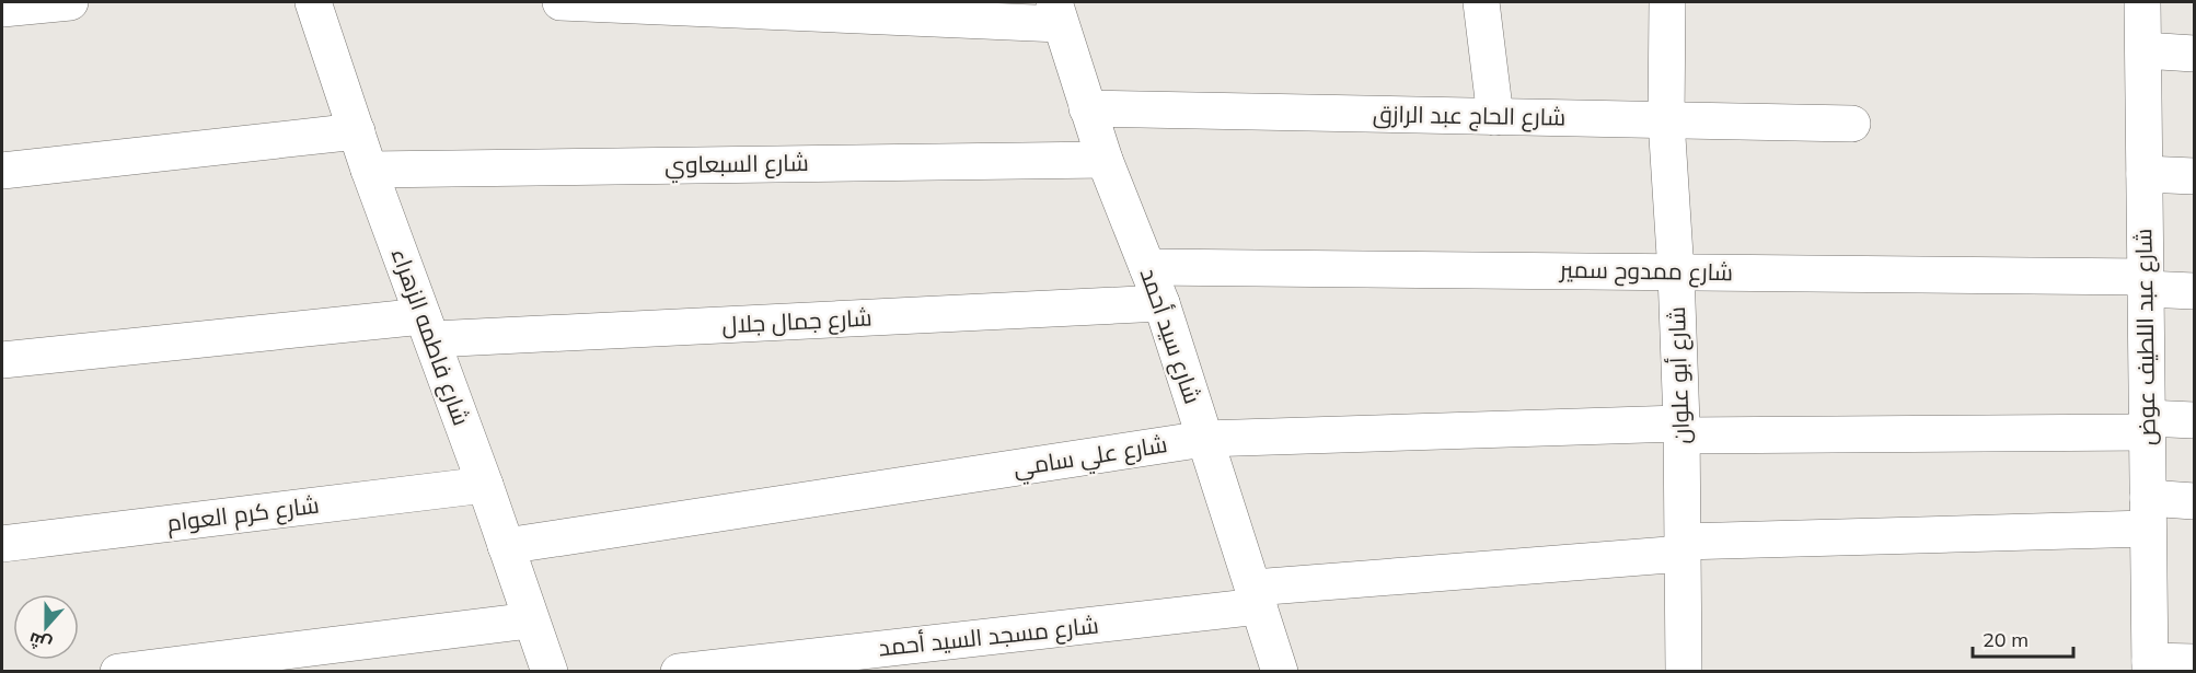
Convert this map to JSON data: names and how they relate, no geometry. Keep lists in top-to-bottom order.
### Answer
{
  "streets": {
    "street": [
      "شارع الحاج عبد الرازق",
      "شارع السبعاوي",
      "شارع ممدوح سمير",
      "شارع جمال جلال",
      "شارع سيد أحمد",
      "شارع فاطمه الزهراء",
      "شارع عبد اللطيف عوض",
      "شارع أبو علوان",
      "شارع علي سامي",
      "شارع كرم العوام",
      "شارع مسجد السيد أحمد"
    ]
  },
  "crossings": [
    ["شارع الحاج عبد الرازق", "شارع سيد أحمد"],
    ["شارع الحاج عبد الرازق", "شارع أبو علوان"],
    ["شارع السبعاوي", "شارع سيد أحمد"],
    ["شارع السبعاوي", "شارع فاطمه الزهراء"],
    ["شارع ممدوح سمير", "شارع سيد أحمد"],
    ["شارع ممدوح سمير", "شارع عبد اللطيف عوض"],
    ["شارع ممدوح سمير", "شارع أبو علوان"],
    ["شارع جمال جلال", "شارع سيد أحمد"],
    ["شارع جمال جلال", "شارع فاطمه الزهراء"],
    ["شارع سيد أحمد", "شارع علي سامي"],
    ["شارع سيد أحمد", "شارع مسجد السيد أحمد"],
    ["شارع فاطمه الزهراء", "شارع علي سامي"],
    ["شارع فاطمه الزهراء", "شارع كرم العوام"],
    ["شارع عبد اللطيف عوض", "شارع علي سامي"],
    ["شارع عبد اللطيف عوض", "شارع مسجد السيد أحمد"],
    ["شارع أبو علوان", "شارع علي سامي"],
    ["شارع أبو علوان", "شارع مسجد السيد أحمد"]
  ],
  "scale_bar": "20 m",
  "north": "bottom"
}
